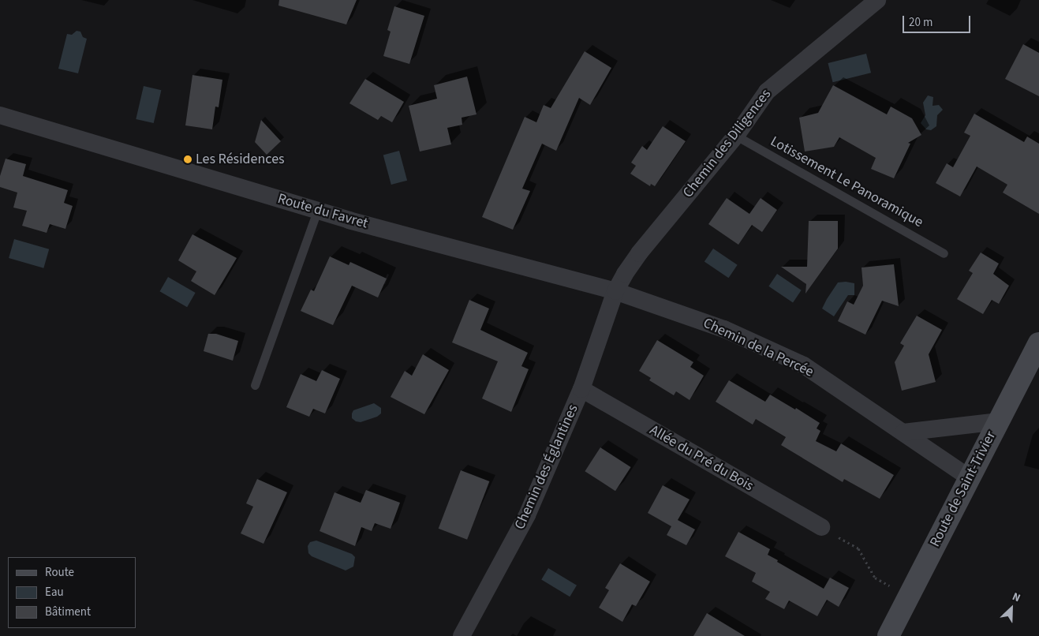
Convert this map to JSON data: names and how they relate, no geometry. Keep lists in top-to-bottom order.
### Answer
{
  "streets": {
    "main road": ["Route de Saint-Trivier"],
    "street": [
      "Chemin des Diligences",
      "Route du Favret",
      "Chemin de la Percée",
      "Allée du Pré du Bois",
      "Chemin des Églantines"
    ],
    "lane": ["Lotissement Le Panoramique"]
  },
  "crossings": [
    ["Chemin des Diligences", "Lotissement Le Panoramique"],
    ["Chemin des Diligences", "Route du Favret"],
    ["Chemin des Diligences", "Chemin des Églantines"],
    ["Route du Favret", "Chemin de la Percée"],
    ["Route du Favret", "Chemin des Églantines"],
    ["Chemin de la Percée", "Route de Saint-Trivier"],
    ["Allée du Pré du Bois", "Chemin des Églantines"]
  ],
  "places": ["Les Résidences"],
  "legend": ["Route", "Eau", "Bâtiment"],
  "scale_bar": "20 m",
  "north": "top right"
}
